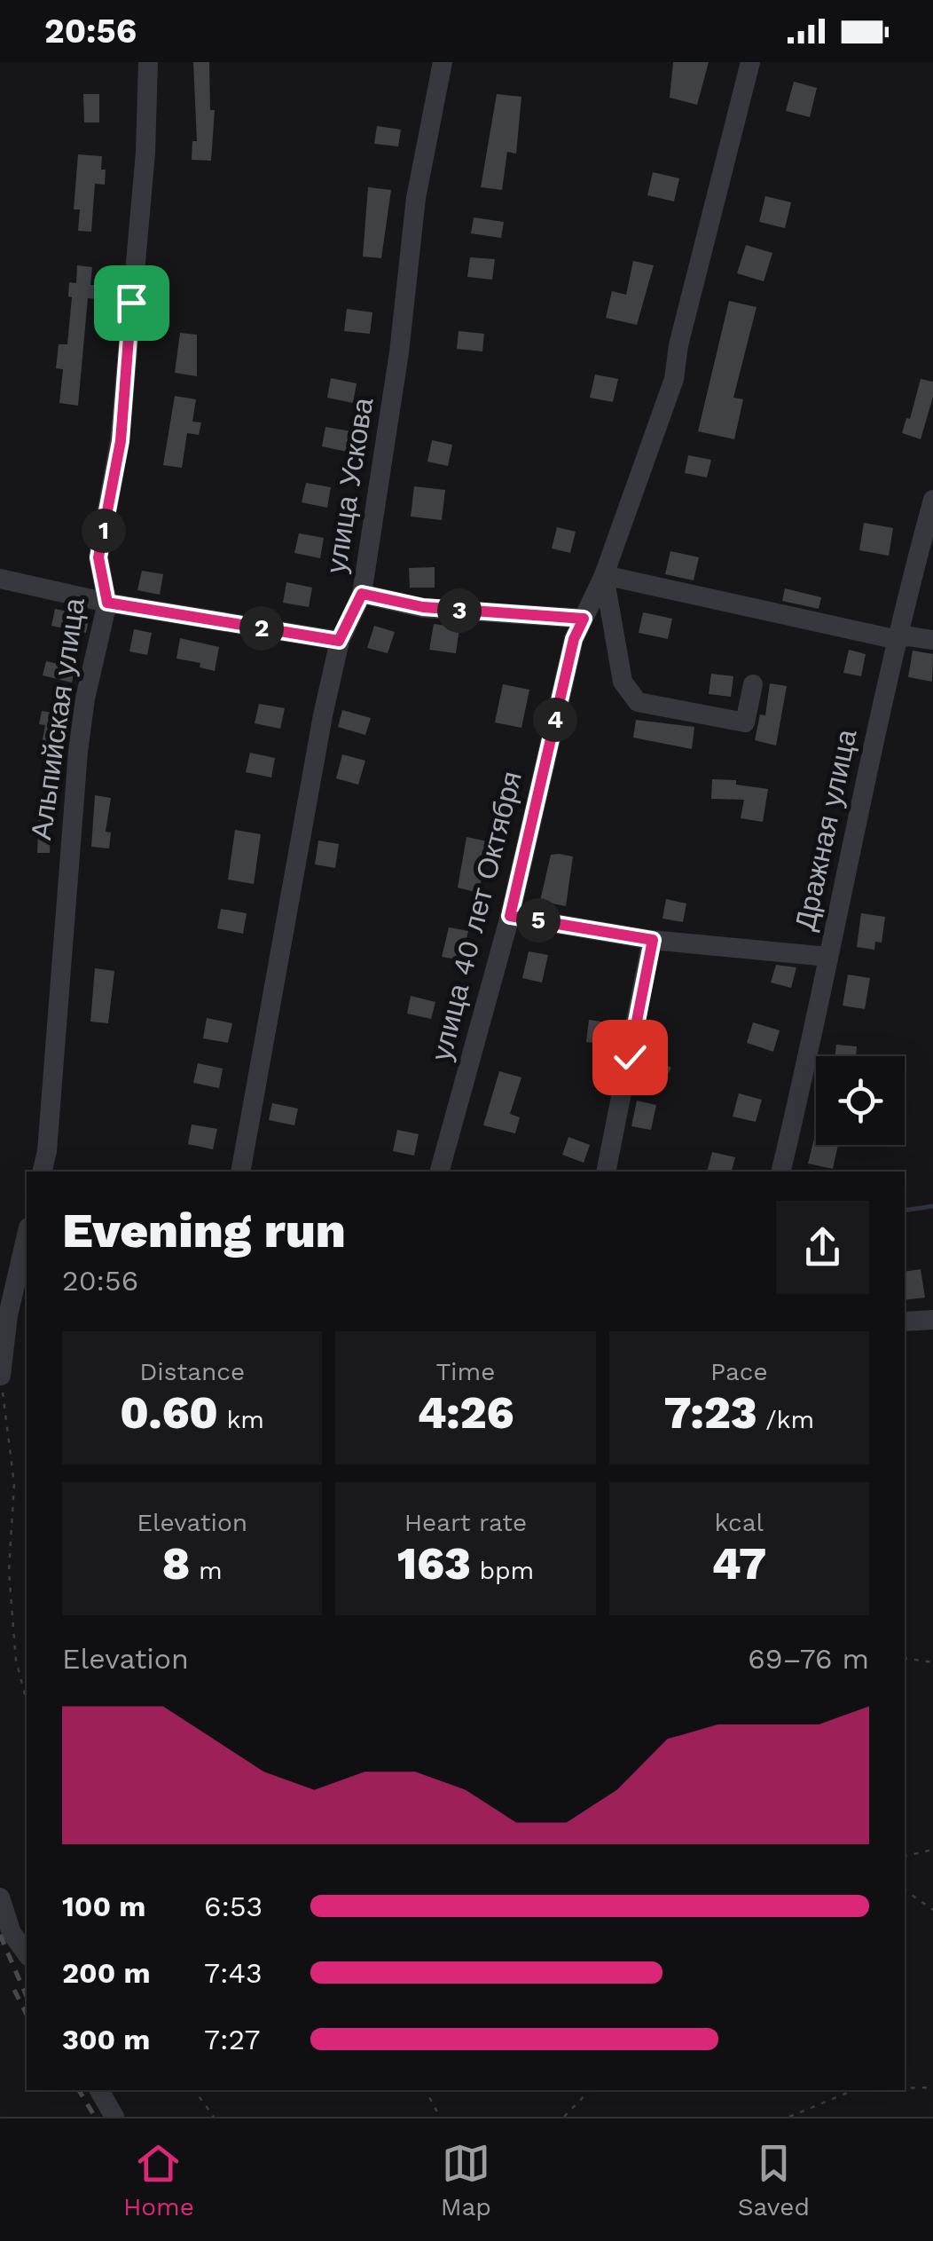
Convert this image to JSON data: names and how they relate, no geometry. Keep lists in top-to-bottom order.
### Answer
{
  "streets": {
    "street": [
      "улица Ускова",
      "Альпийская улица",
      "Дражная улица",
      "улица 40 лет Октября"
    ]
  },
  "page": {
    "status": "20:56",
    "pins": [
      "1",
      "3",
      "2",
      "4",
      "5"
    ],
    "heading": ["Evening run", "20:56"],
    "stats": [
      ["Distance", "0.60 km"],
      ["Time", "4:26"],
      ["Pace", "7:23 /km"],
      ["Elevation", "8 m"],
      ["Heart rate", "163 bpm"],
      ["kcal", "47"]
    ],
    "chart": ["Elevation", "69–76 m"],
    "list": [
      {
        "name": "100 m",
        "note": "6:53"
      },
      {
        "name": "200 m",
        "note": "7:43"
      },
      {
        "name": "300 m",
        "note": "7:27"
      }
    ],
    "tabs": ["Home", "Map", "Saved"]
  }
}
